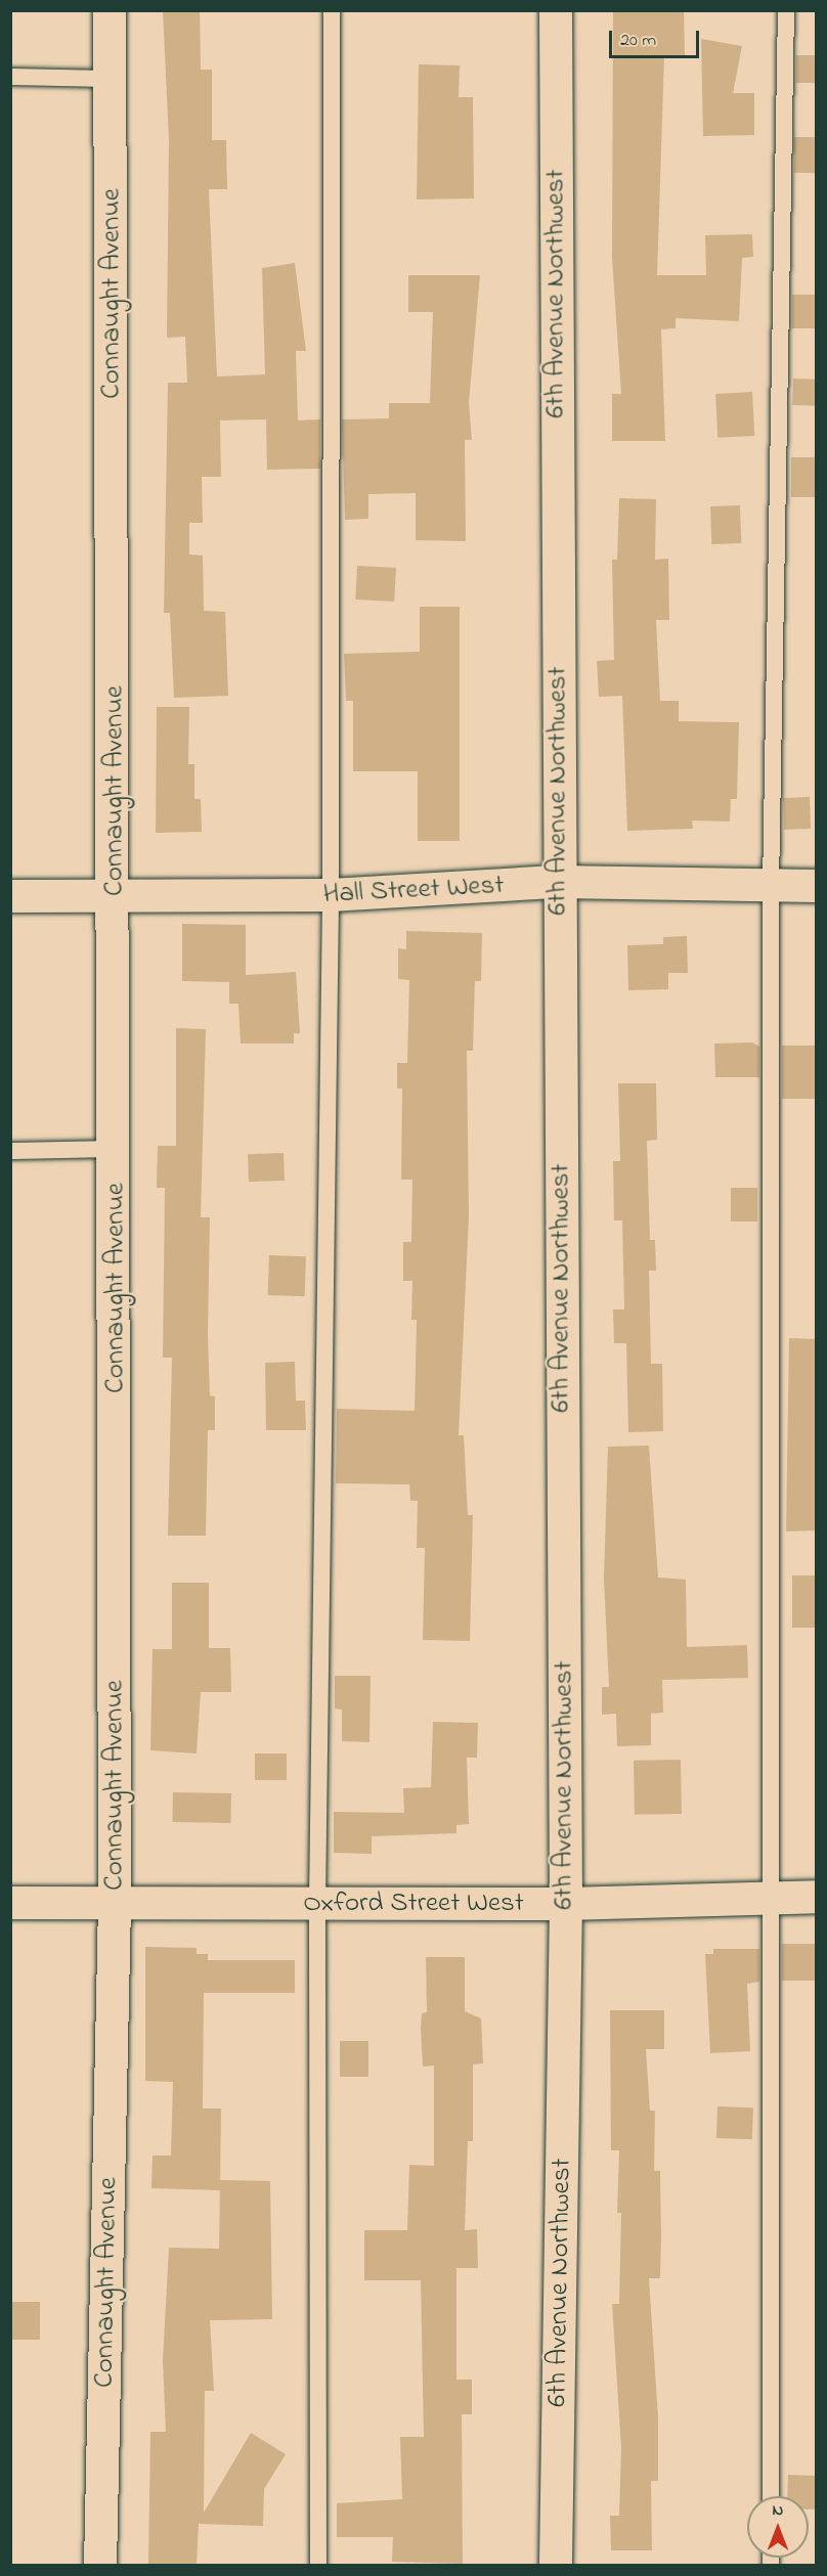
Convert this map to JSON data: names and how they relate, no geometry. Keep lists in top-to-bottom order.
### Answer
{
  "streets": {
    "street": [
      "Connaught Avenue",
      "6th Avenue Northwest",
      "Hall Street West",
      "Oxford Street West"
    ]
  },
  "crossings": [
    ["Connaught Avenue", "Hall Street West"],
    ["Connaught Avenue", "Oxford Street West"],
    ["6th Avenue Northwest", "Hall Street West"],
    ["6th Avenue Northwest", "Oxford Street West"]
  ],
  "scale_bar": "20 m",
  "north": "top"
}
